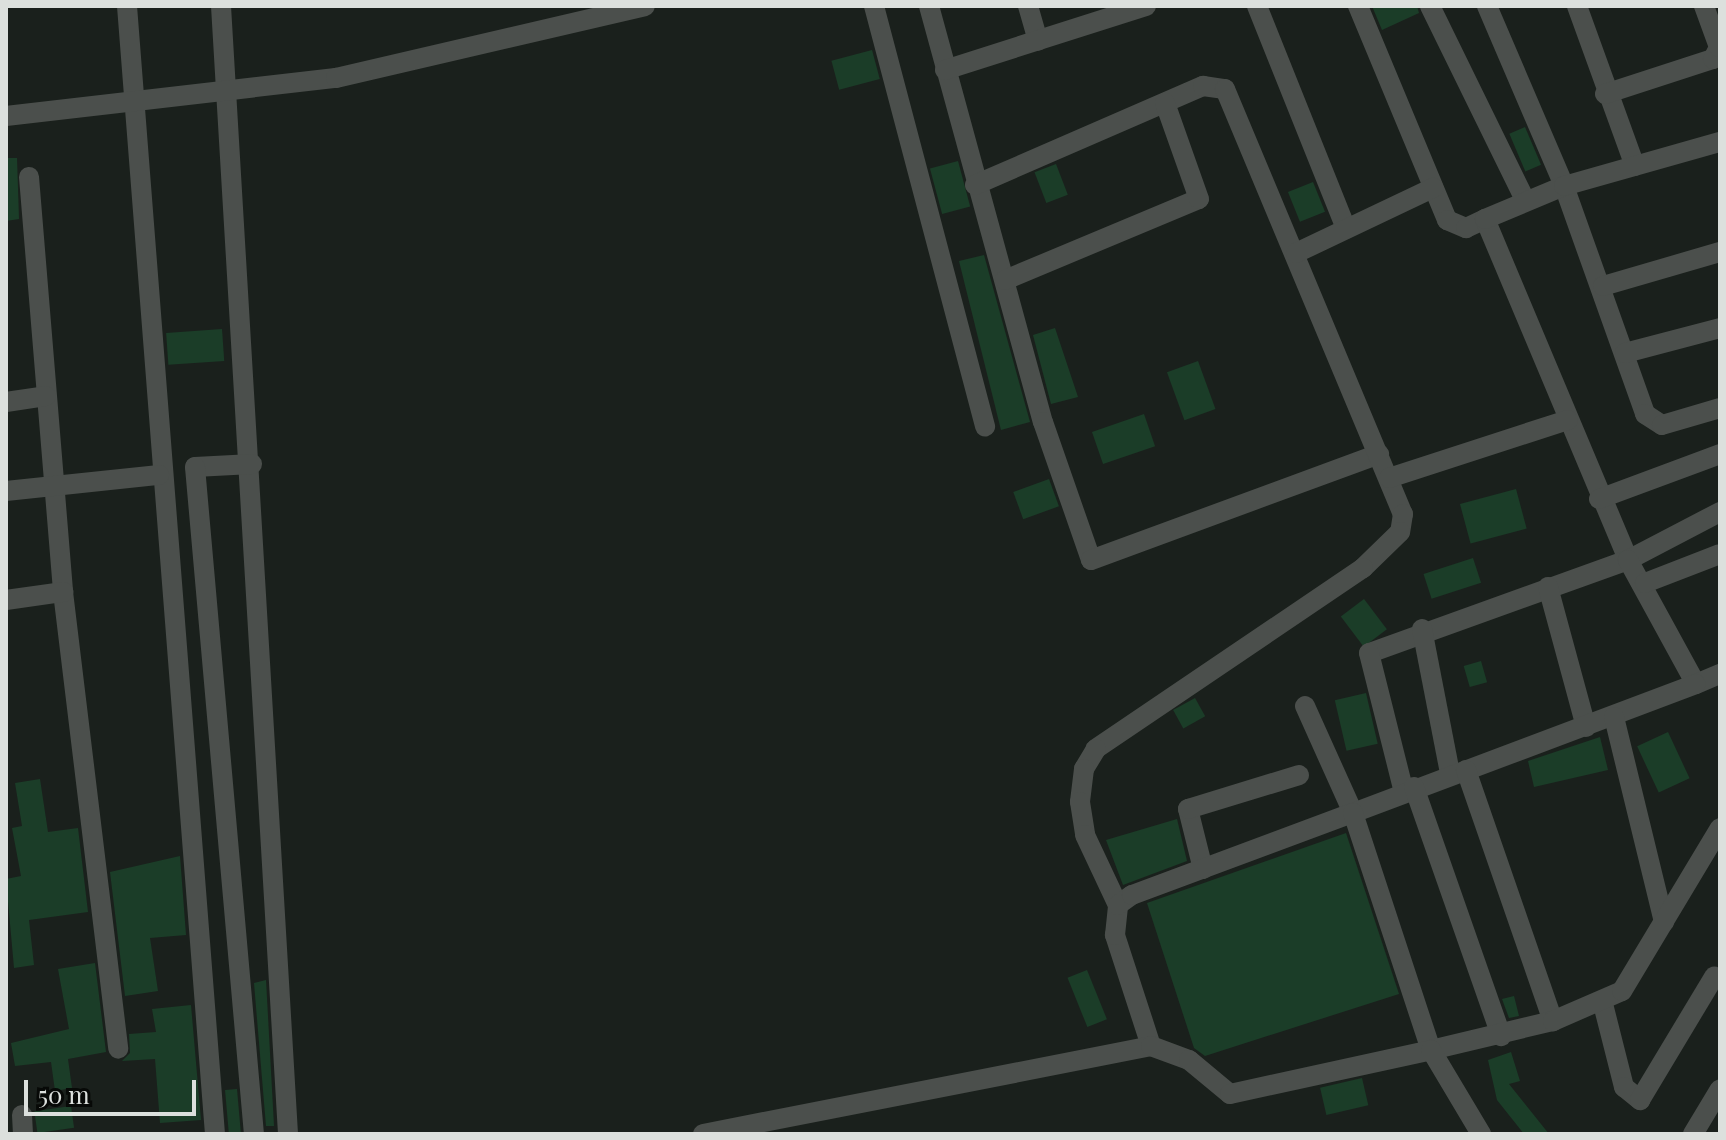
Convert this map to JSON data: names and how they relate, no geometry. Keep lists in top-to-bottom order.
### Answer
{
  "scale_bar": "50 m"
}
